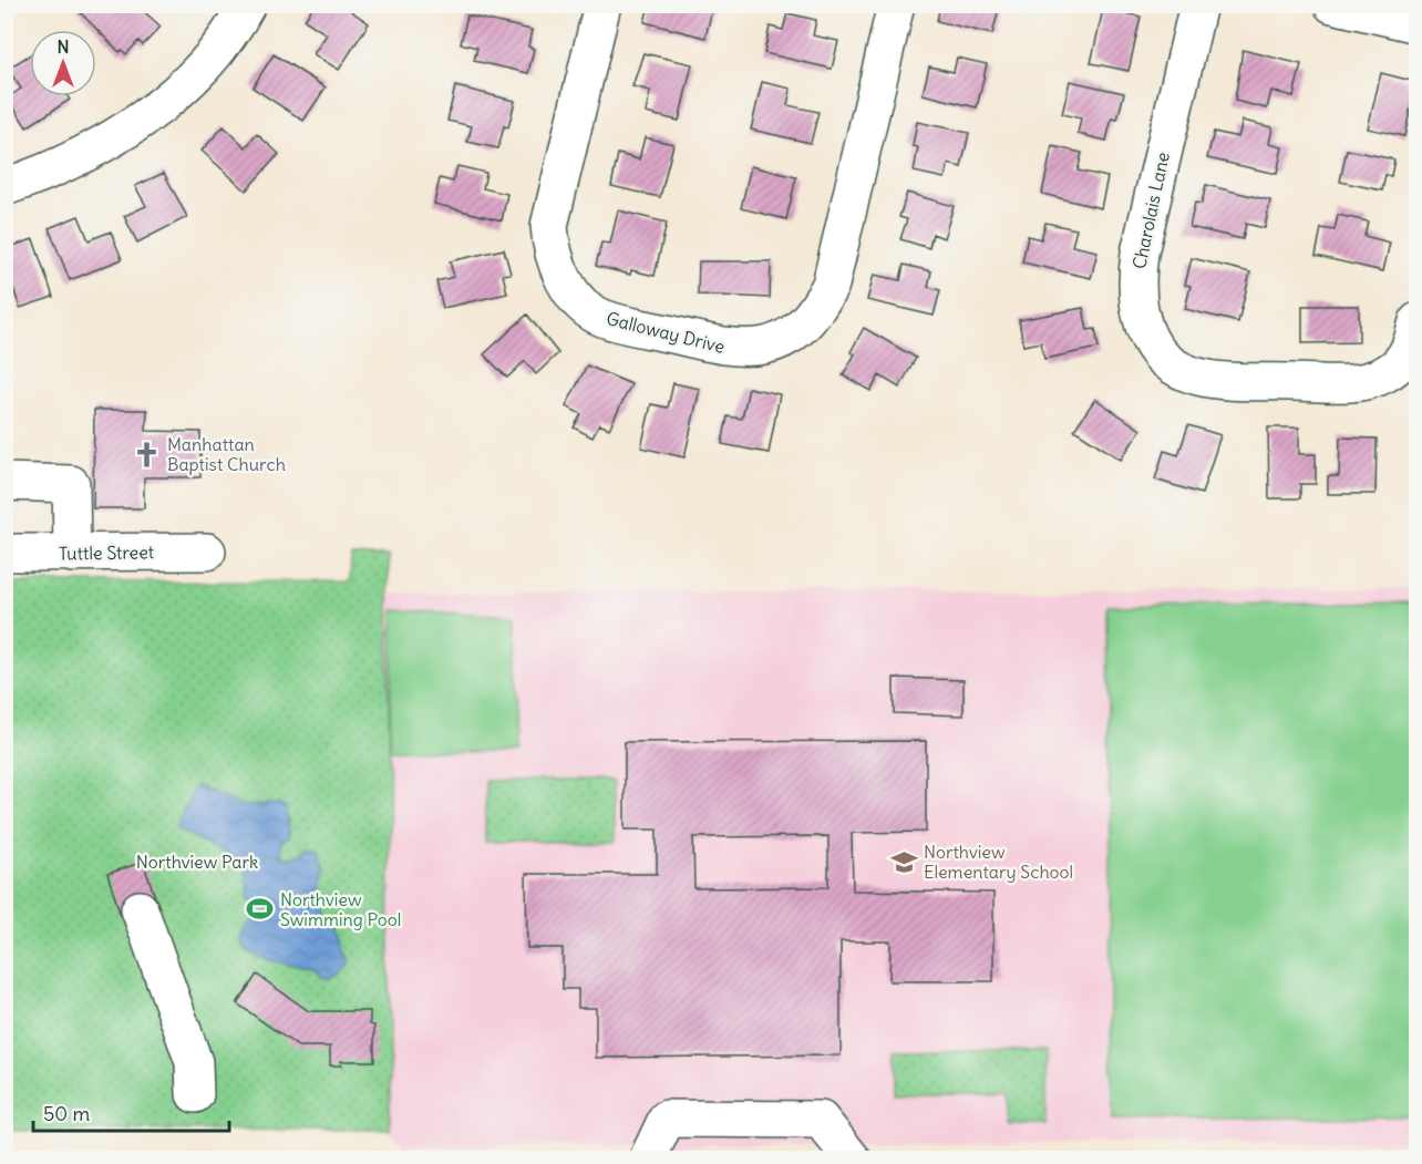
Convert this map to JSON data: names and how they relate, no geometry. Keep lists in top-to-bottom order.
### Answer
{
  "streets": {
    "street": ["Charolais Lane", "Galloway Drive", "Tuttle Street"]
  },
  "parks": ["Northview Park"],
  "places": {
    "church": ["Manhattan Baptist Church"],
    "school or university": ["Northview Elementary School"],
    "sports": ["Northview Swimming Pool"]
  },
  "scale_bar": "50 m",
  "north": "top"
}
